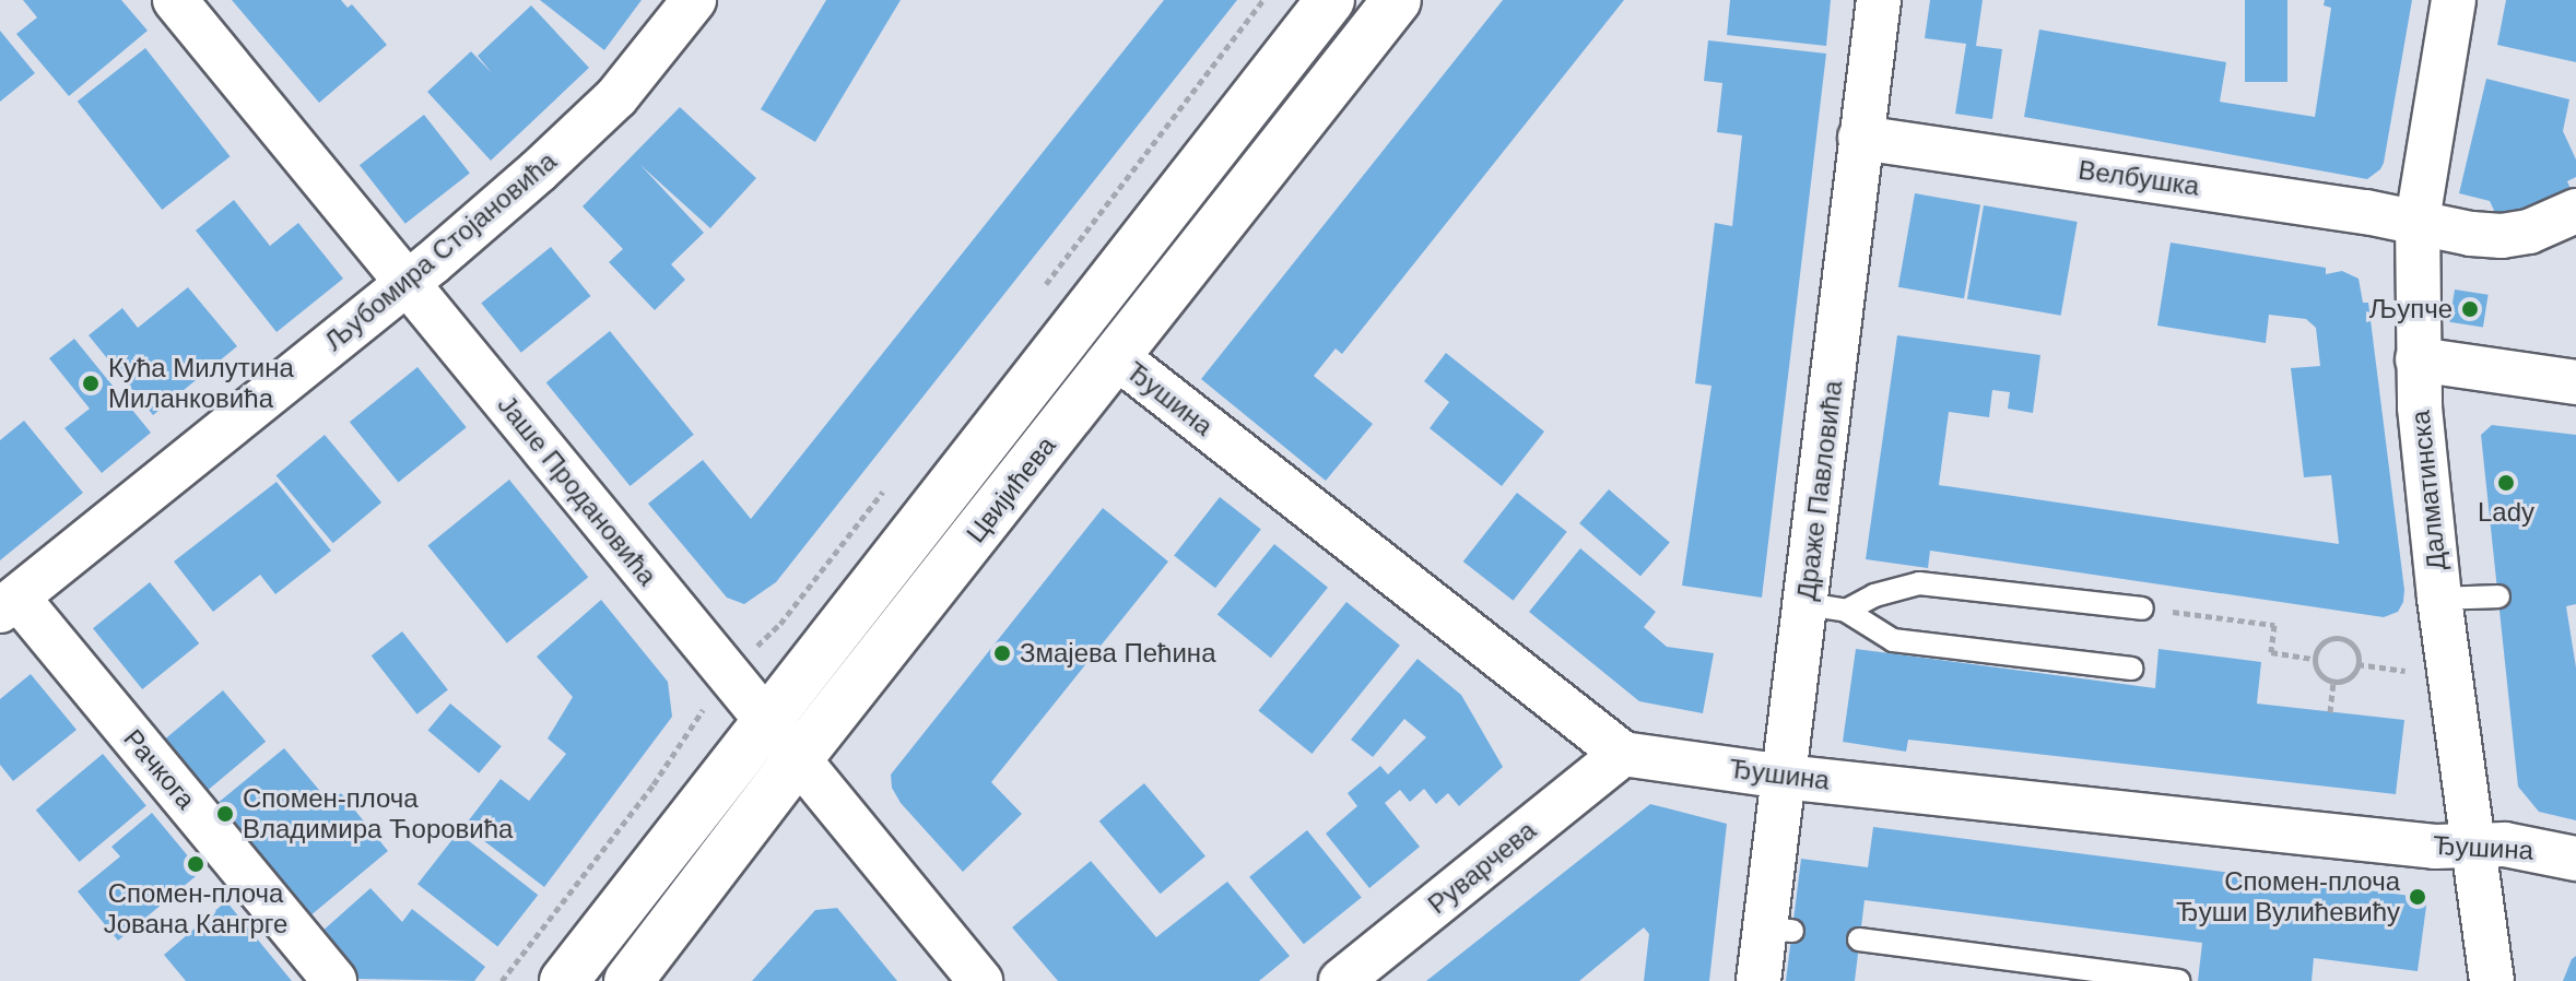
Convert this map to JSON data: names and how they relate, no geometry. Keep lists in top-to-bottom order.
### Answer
{
  "streets": {
    "main road": ["Цвијићева"],
    "street": [
      "Велбушка",
      "Љубомира Стојановића",
      "Ђушина",
      "Јаше Продановића",
      "Драже Павловића",
      "Далматинска",
      "Рачкога",
      "Руварчева"
    ]
  },
  "crossings": [
    ["Велбушка", "Драже Павловића"],
    ["Велбушка", "Далматинска"],
    ["Љубомира Стојановића", "Јаше Продановића"],
    ["Љубомира Стојановића", "Рачкога"],
    ["Ђушина", "Цвијићева"],
    ["Ђушина", "Драже Павловића"],
    ["Ђушина", "Далматинска"],
    ["Ђушина", "Руварчева"],
    ["Цвијићева", "Јаше Продановића"]
  ],
  "places": [
    "Љупче",
    "Кућа Милутина Миланковића",
    "Lady",
    "Змајева Пећина",
    "Спомен-плоча Владимира Ћоровића",
    "Спомен-плоча Јована Кангрге",
    "Спомен-плоча Ђуши Вулићевићу"
  ]
}
